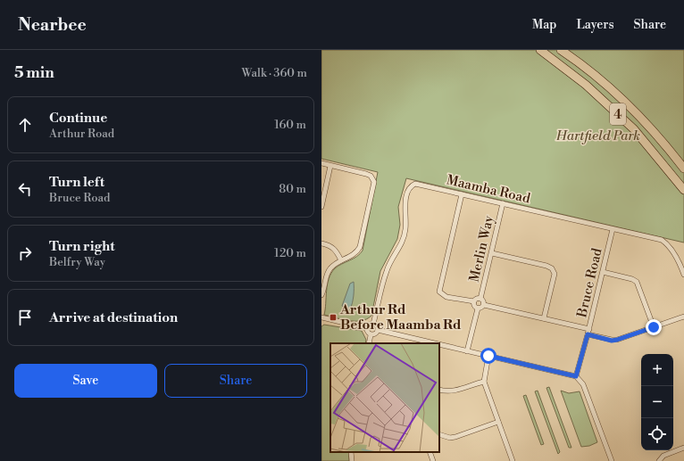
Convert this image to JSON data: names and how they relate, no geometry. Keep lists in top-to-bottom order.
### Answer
{
  "streets": {
    "highway": ["4"],
    "street": ["Maamba Road", "Merlin Way", "Bruce Road"]
  },
  "crossings": [
    ["Maamba Road", "Merlin Way"],
    ["Maamba Road", "Bruce Road"]
  ],
  "parks": ["Hartfield Park"],
  "places": {
    "transit": ["Arthur Rd Before Maamba Rd"]
  },
  "page": {
    "header": "Nearbee",
    "nav": ["Map", "Layers", "Share"],
    "heading": ["5 min", "Walk · 360 m"],
    "list": [
      ["Continue", "Arthur Road", "160 m"],
      ["Turn left", "Bruce Road", "80 m"],
      ["Turn right", "Belfry Way", "120 m"],
      "Arrive at destination"
    ],
    "buttons": ["Save", "Share"],
    "map_buttons": ["+", "−"]
  }
}
